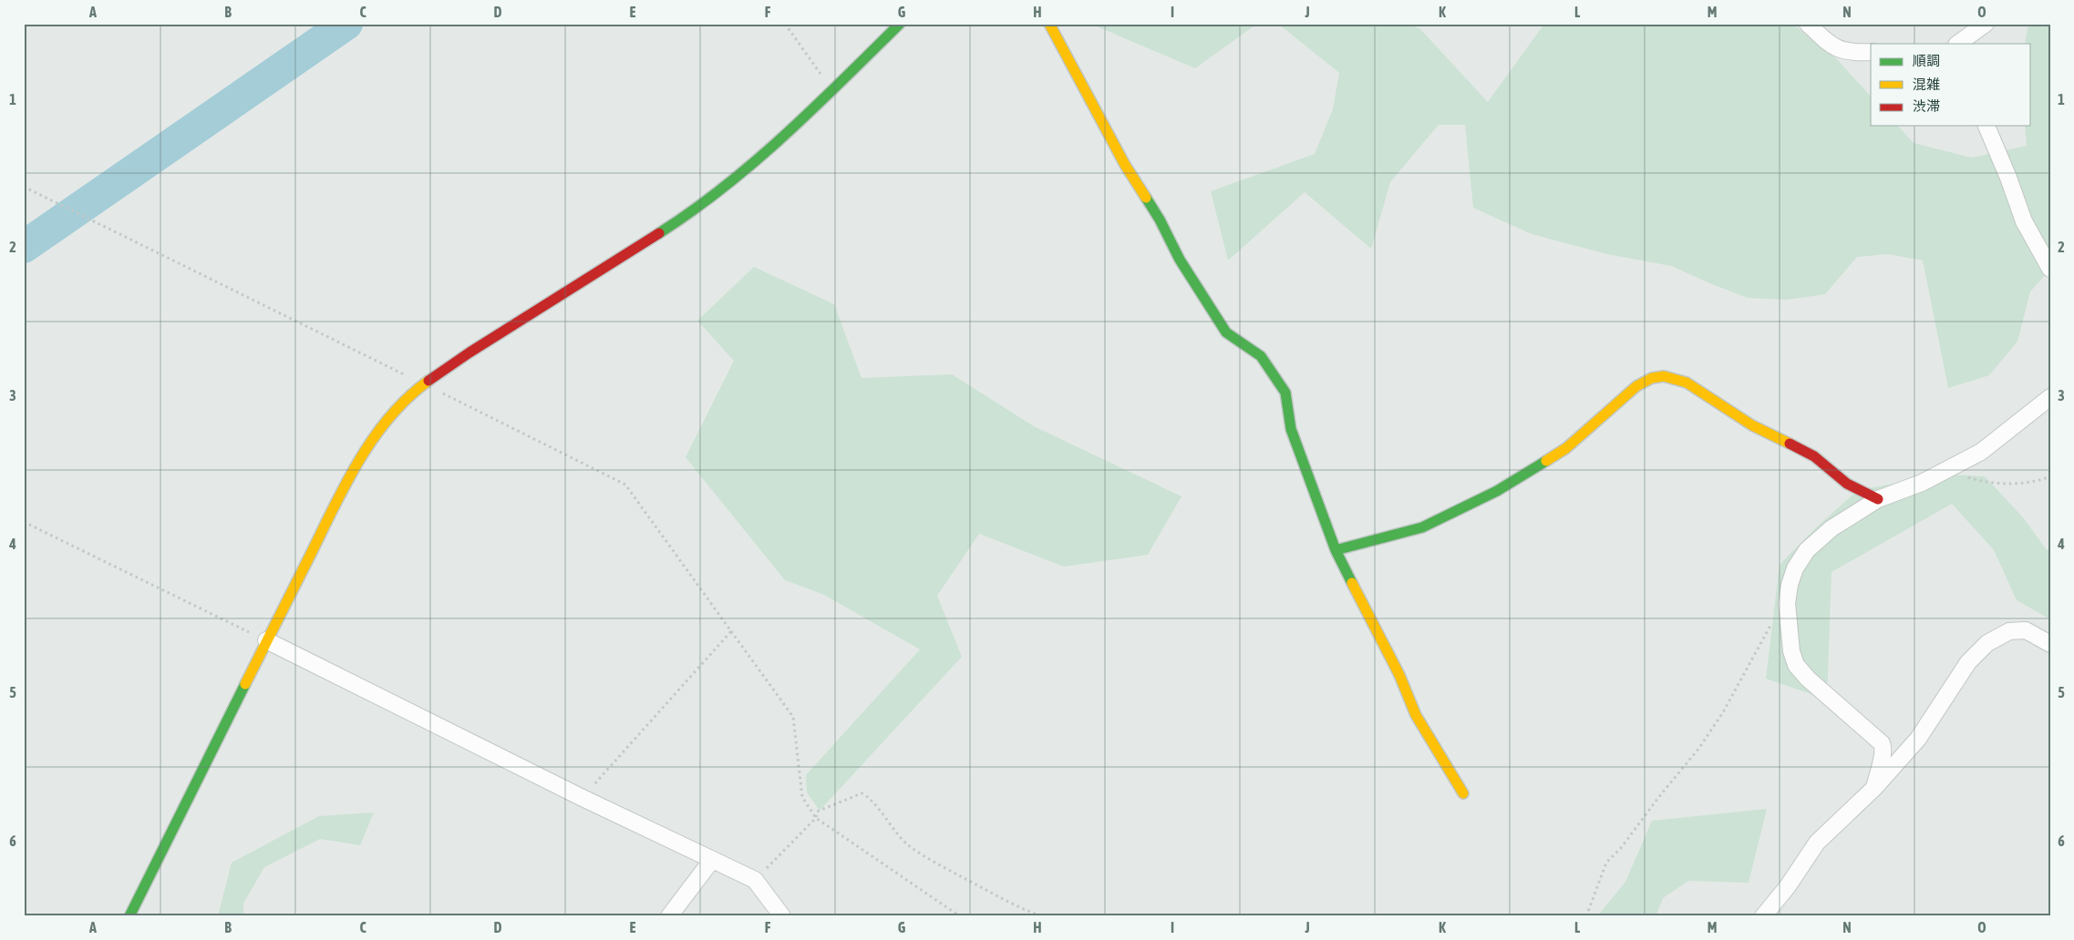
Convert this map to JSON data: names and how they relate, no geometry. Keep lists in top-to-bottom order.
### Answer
{
  "legend": ["順調", "混雑", "渋滞"],
  "grid": {
    "columns": [
      "A",
      "B",
      "C",
      "D",
      "E",
      "F",
      "G",
      "H",
      "I",
      "J",
      "K",
      "L",
      "M",
      "N",
      "O"
    ],
    "rows": [
      "1",
      "2",
      "3",
      "4",
      "5",
      "6"
    ]
  }
}
